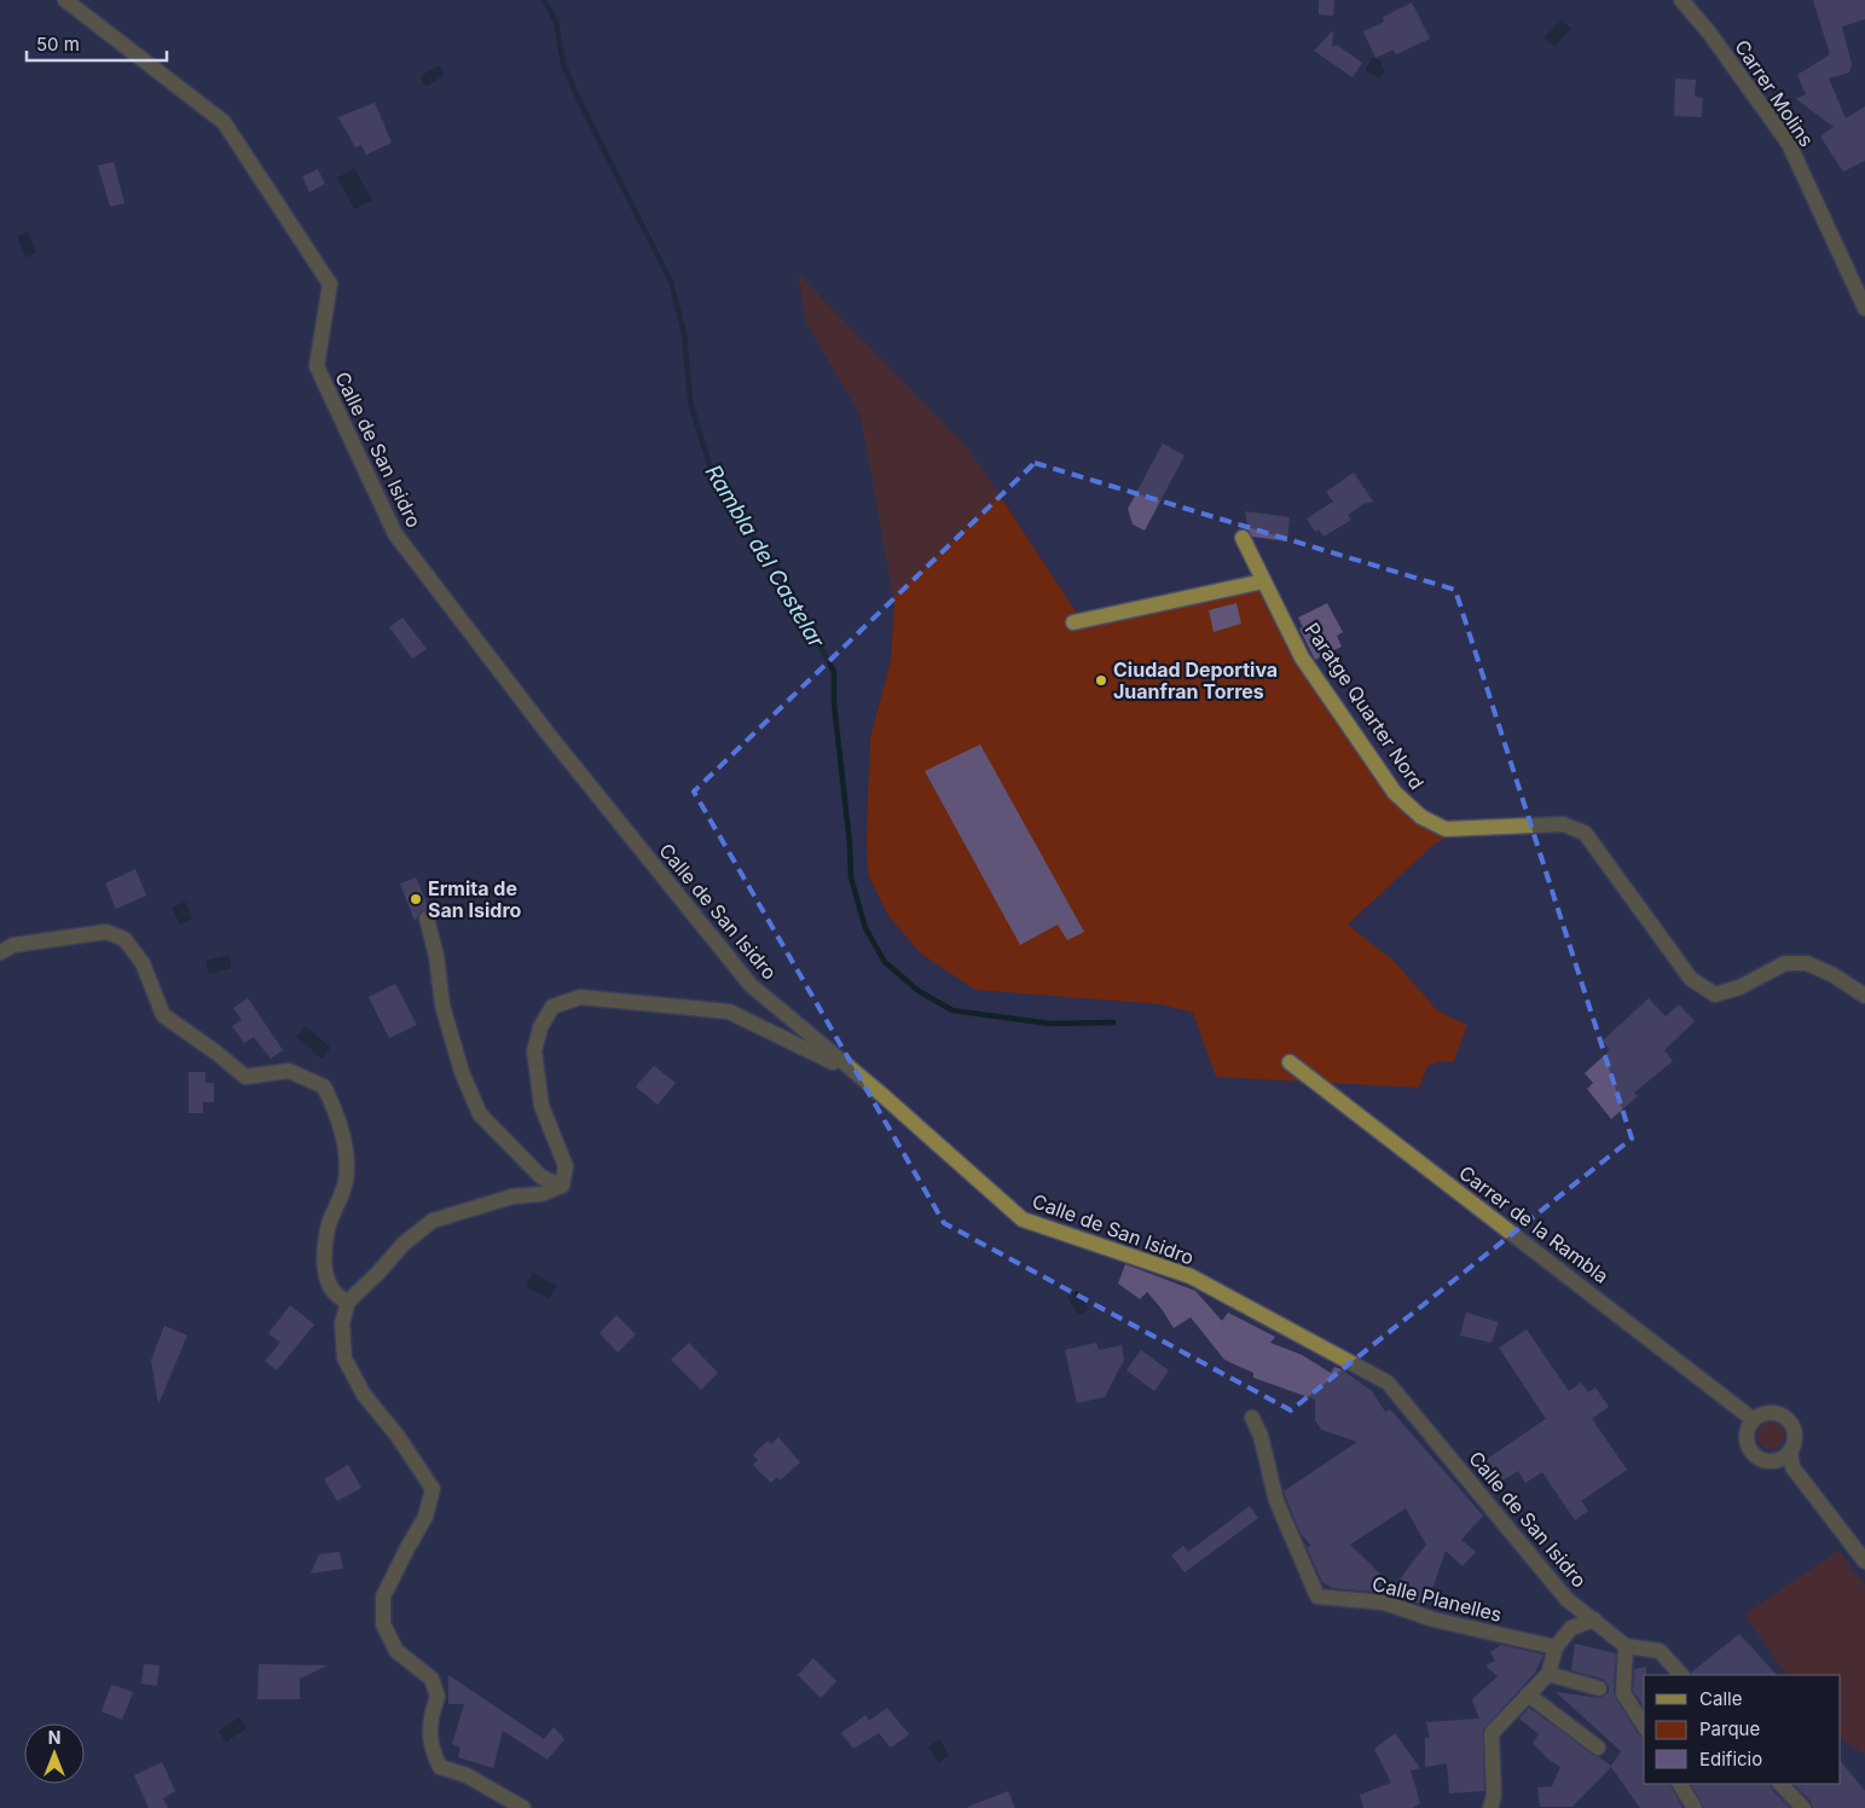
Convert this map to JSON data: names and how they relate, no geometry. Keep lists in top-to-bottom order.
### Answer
{
  "streets": {
    "street": [
      "Carrer Molins",
      "Calle de San Isidro",
      "Paratge Quarter Nord",
      "Carrer de la Rambla",
      "Calle Planelles"
    ]
  },
  "water": ["Rambla del Castelar"],
  "places": ["Ciudad Deportiva Juanfran Torres", "Ermita de San Isidro"],
  "legend": ["Calle", "Parque", "Edificio"],
  "scale_bar": "50 m",
  "north": "top"
}
